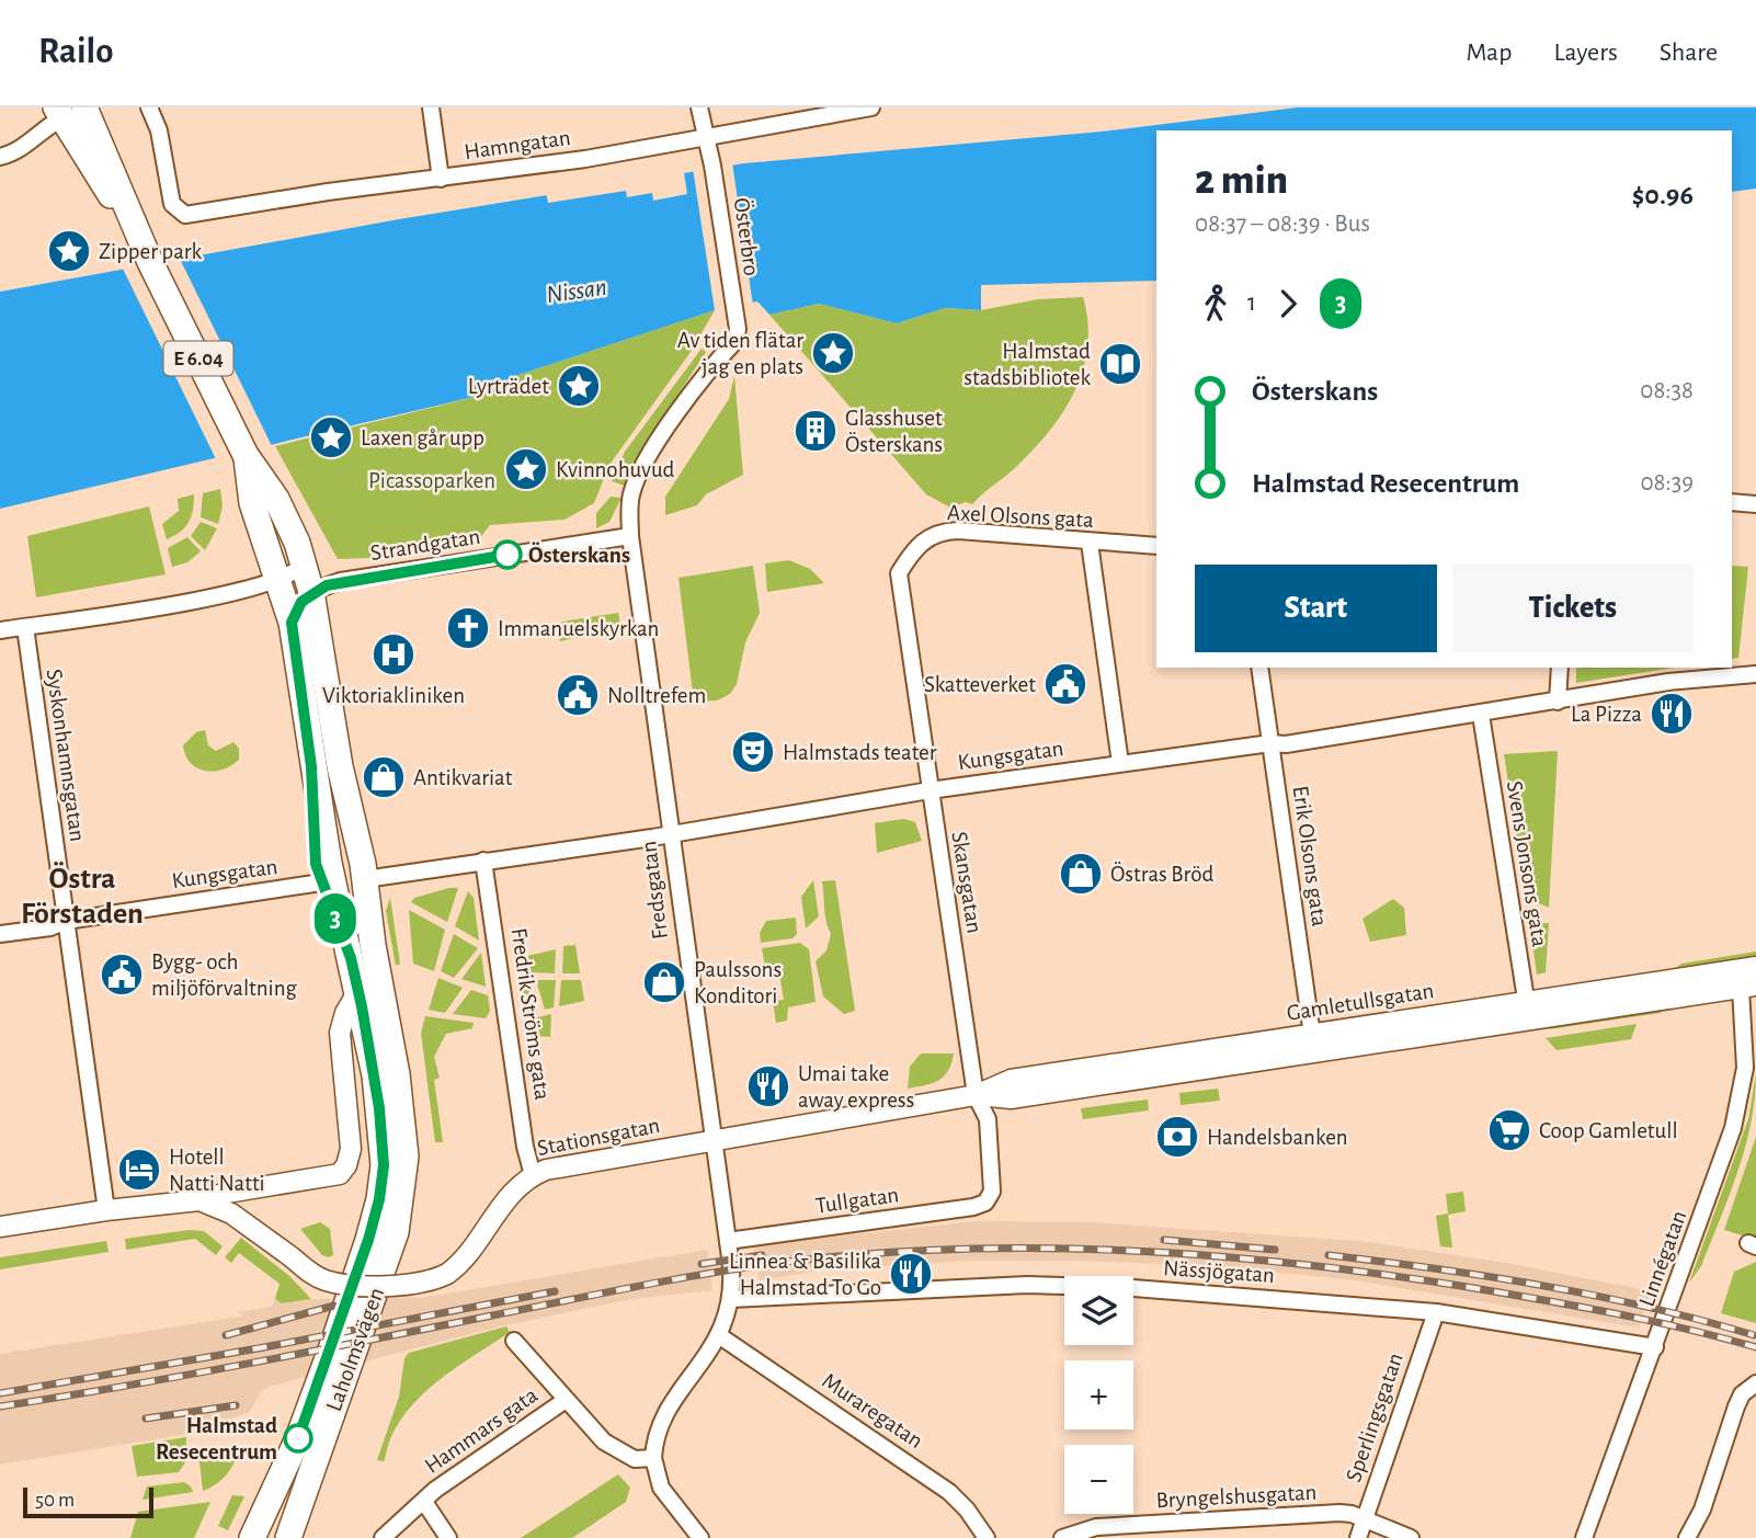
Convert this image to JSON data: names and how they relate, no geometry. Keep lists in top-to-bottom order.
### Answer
{
  "streets": {
    "highway": ["E 6.04", "Laholmsvägen"],
    "street": [
      "Hamngatan",
      "Österbro",
      "Axel Olsons gata",
      "Strandgatan",
      "Syskonhamnsgatan",
      "Kungsgatan",
      "Erik Olsons gata",
      "Svens Jonsons gata",
      "Skansgatan",
      "Fredsgatan",
      "Gamletullsgatan",
      "Fredrik Ströms gata",
      "Stationsgatan",
      "Tullgatan",
      "Linnégatan",
      "Nässjögatan",
      "Muraregatan",
      "Sperlingsgatan",
      "Hammars gata",
      "Bryngelshusgatan"
    ]
  },
  "crossings": [
    ["Hamngatan", "Österbro"],
    ["Österbro", "Fredsgatan"],
    ["E 6.04", "Strandgatan"],
    ["E 6.04", "Kungsgatan"],
    ["E 6.04", "Stationsgatan"],
    ["E 6.04", "Laholmsvägen"],
    ["Axel Olsons gata", "Skansgatan"],
    ["Strandgatan", "Syskonhamnsgatan"],
    ["Strandgatan", "Fredsgatan"],
    ["Syskonhamnsgatan", "Kungsgatan"],
    ["Syskonhamnsgatan", "Stationsgatan"],
    ["Kungsgatan", "Erik Olsons gata"],
    ["Kungsgatan", "Svens Jonsons gata"],
    ["Kungsgatan", "Skansgatan"],
    ["Kungsgatan", "Fredsgatan"],
    ["Kungsgatan", "Fredrik Ströms gata"],
    ["Erik Olsons gata", "Gamletullsgatan"],
    ["Svens Jonsons gata", "Gamletullsgatan"],
    ["Skansgatan", "Gamletullsgatan"],
    ["Skansgatan", "Tullgatan"],
    ["Fredsgatan", "Gamletullsgatan"],
    ["Fredsgatan", "Stationsgatan"],
    ["Fredsgatan", "Tullgatan"],
    ["Fredsgatan", "Nässjögatan"],
    ["Fredsgatan", "Muraregatan"],
    ["Gamletullsgatan", "Stationsgatan"],
    ["Gamletullsgatan", "Linnégatan"],
    ["Fredrik Ströms gata", "Stationsgatan"],
    ["Linnégatan", "Nässjögatan"],
    ["Nässjögatan", "Sperlingsgatan"],
    ["Sperlingsgatan", "Bryngelshusgatan"]
  ],
  "districts": ["Östra Förstaden"],
  "water": ["Nissan"],
  "parks": ["Picassoparken"],
  "places": {
    "place": [
      "Zipper park",
      "Av tiden flätar jag en plats",
      "Lyrträdet",
      "Laxen går upp",
      "Kvinnohuvud"
    ],
    "library": ["Halmstad stadsbibliotek"],
    "building": ["Glasshuset Österskans"],
    "other": ["Österskans", "Halmstad Resecentrum"],
    "church": ["Immanuelskyrkan"],
    "hospital": ["Viktoriakliniken"],
    "public building": ["Skatteverket", "Nolltrefem", "Bygg- och miljöförvaltning"],
    "restaurant": ["La Pizza", "Umai take away express", "Linnea & Basilika Halmstad To Go"],
    "theatre": ["Halmstads teater"],
    "shop": ["Antikvariat", "Östras Bröd", "Paulssons Konditori"],
    "supermarket": ["Coop Gamletull"],
    "bank": ["Handelsbanken"],
    "hotel": ["Hotell Natti Natti"]
  },
  "lines": ["bus line 3"],
  "scale_bar": "50 m",
  "page": {
    "header": "Railo",
    "nav": ["Map", "Layers", "Share"],
    "on_map": "3",
    "heading": ["2 min", "08:37 – 08:39 · Bus", "$0.96"],
    "legs": ["1", "3"],
    "list": [
      {
        "name": "Österskans",
        "value": "08:38"
      },
      {
        "name": "Halmstad Resecentrum",
        "value": "08:39"
      }
    ],
    "buttons": ["Start", "Tickets"],
    "map_buttons": ["+", "−"],
    "scale": "50 m"
  }
}
